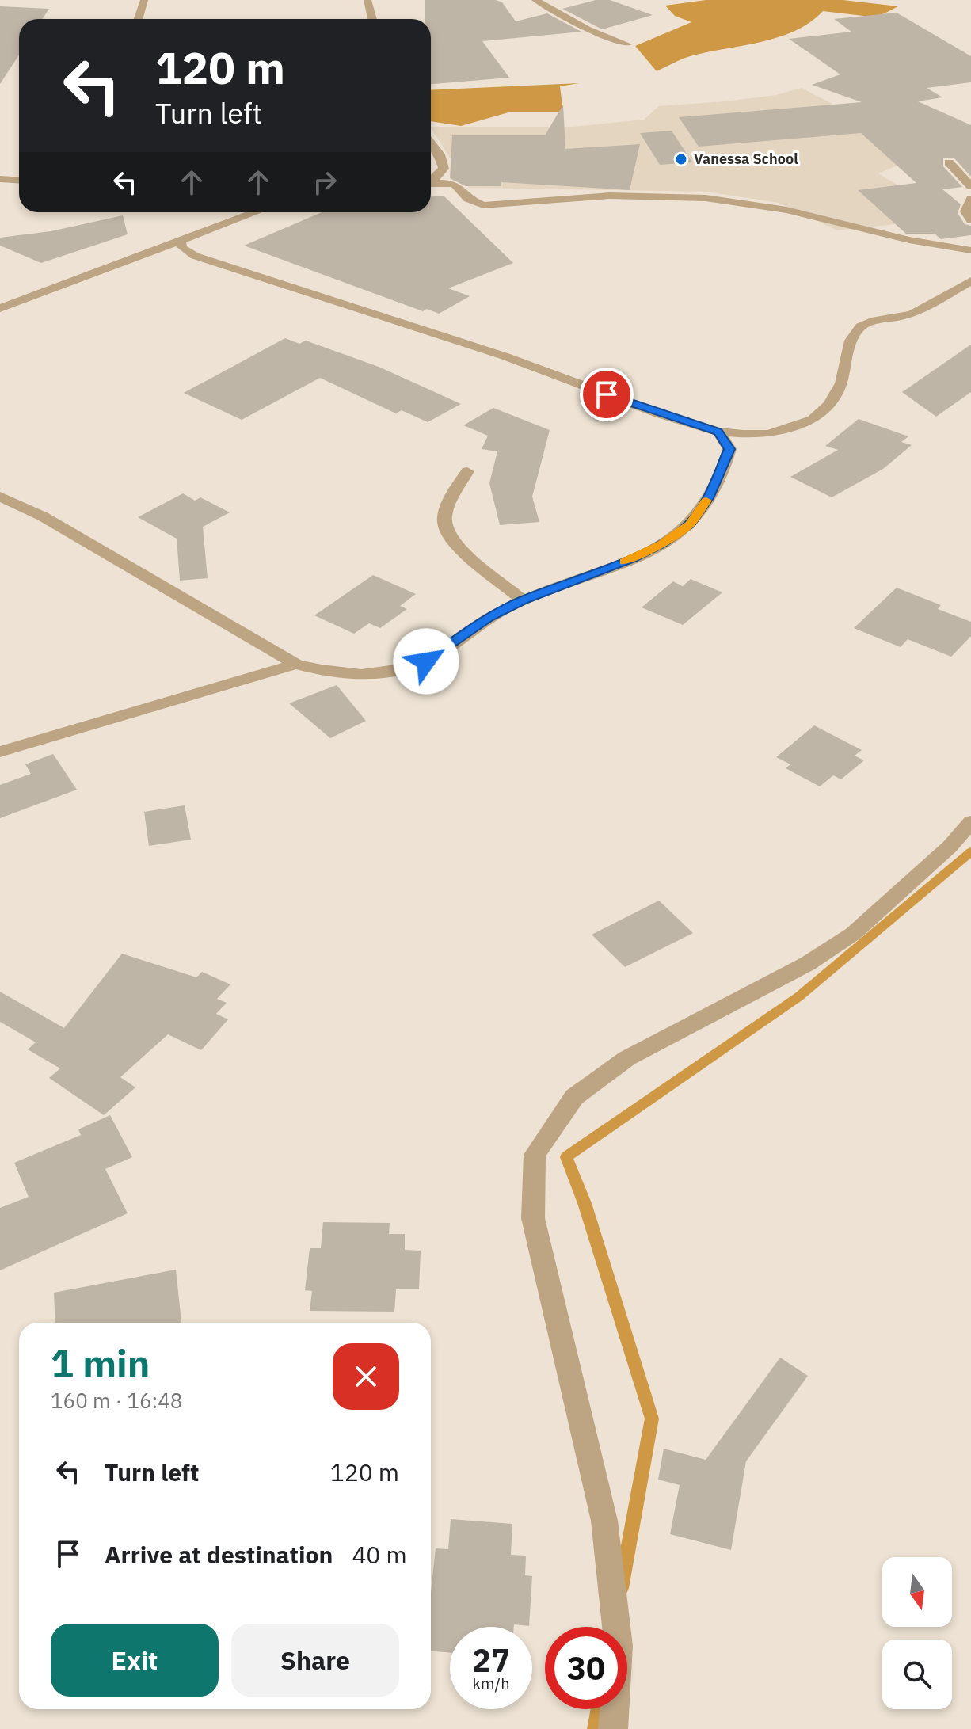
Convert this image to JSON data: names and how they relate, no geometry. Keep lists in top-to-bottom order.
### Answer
{
  "places": ["Vanessa School"],
  "north": "bottom",
  "page": {
    "turn": ["120 m", "Turn left"],
    "heading": ["1 min", "160 m · 16:48"],
    "list": [
      {
        "name": "Turn left",
        "value": "120 m"
      },
      {
        "name": "Arrive at destination",
        "value": "40 m"
      }
    ],
    "buttons": ["Exit", "Share"],
    "speed": "27 km/h",
    "limit": "30"
  }
}
